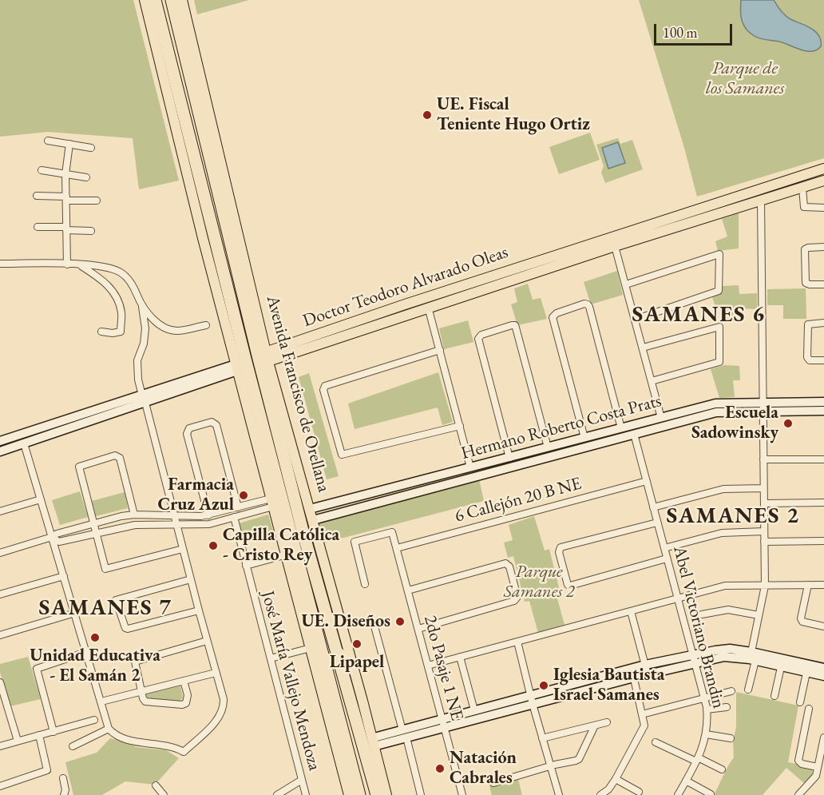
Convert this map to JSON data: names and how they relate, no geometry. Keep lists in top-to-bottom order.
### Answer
{
  "streets": {
    "highway": ["Avenida Francisco de Orellana"],
    "main road": ["Doctor Teodoro Alvarado Oleas", "Hermano Roberto Costa Prats"],
    "street": [
      "6 Callejón 20 B NE",
      "Abel Victoriano Brandin",
      "2do Pasaje 1 NE",
      "José María Vallejo Mendoza"
    ]
  },
  "crossings": [
    ["Doctor Teodoro Alvarado Oleas", "Avenida Francisco de Orellana"],
    ["Avenida Francisco de Orellana", "Hermano Roberto Costa Prats"],
    ["Hermano Roberto Costa Prats", "Abel Victoriano Brandin"],
    ["6 Callejón 20 B NE", "Abel Victoriano Brandin"],
    ["6 Callejón 20 B NE", "2do Pasaje 1 NE"]
  ],
  "districts": ["SAMANES 6", "SAMANES 2", "SAMANES 7"],
  "parks": ["Parque de los Samanes", "Parque Samanes 2"],
  "places": [
    "UE. Fiscal Teniente Hugo Ortiz",
    "Escuela Sadowinsky",
    "Farmacia Cruz Azul",
    "Capilla Católica - Cristo Rey",
    "UE. Diseños",
    "Unidad Educativa - El Samán 2",
    "Lipapel",
    "Iglesia Bautista Israel Samanes",
    "Natación Cabrales"
  ],
  "scale_bar": "100 m"
}
